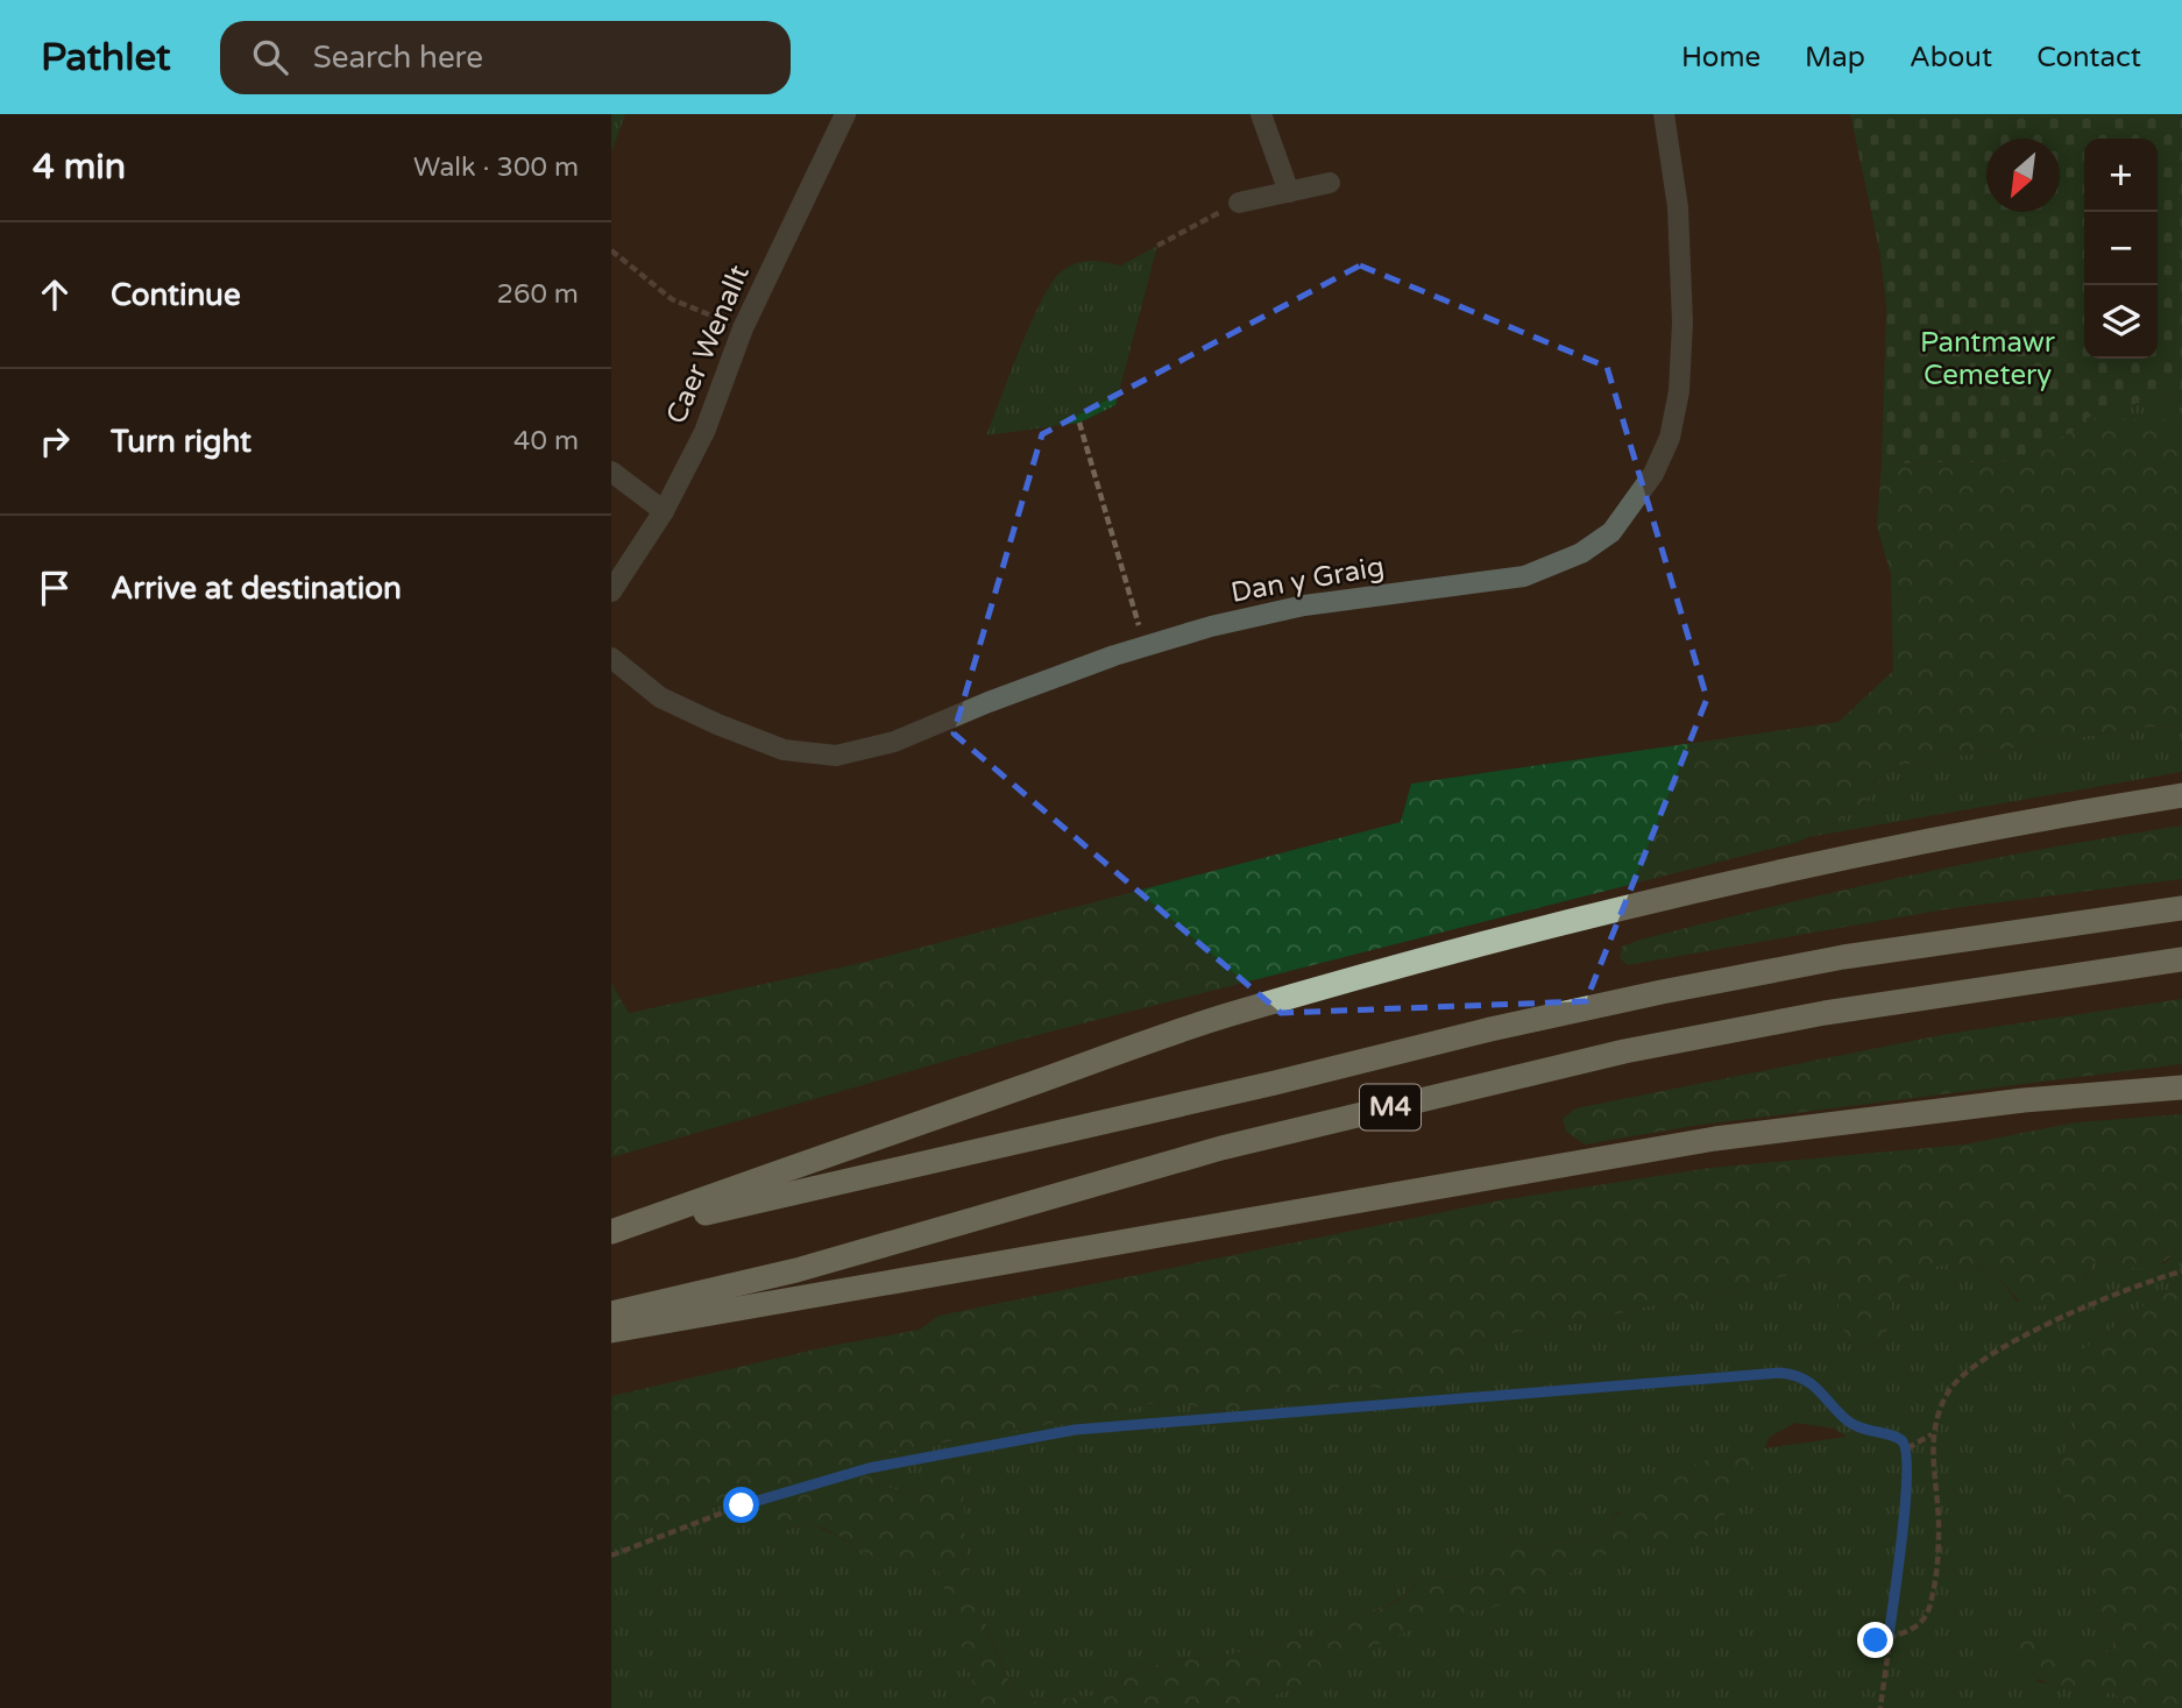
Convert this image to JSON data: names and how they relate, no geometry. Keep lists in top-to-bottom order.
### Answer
{
  "streets": {
    "highway": ["M4"],
    "street": ["Caer Wenallt", "Dan y Graig"]
  },
  "parks": ["Pantmawr Cemetery"],
  "north": "bottom left",
  "page": {
    "header": "Pathlet",
    "search": "Search here",
    "nav": [
      "Home",
      "Map",
      "About",
      "Contact"
    ],
    "heading": ["4 min", "Walk · 300 m"],
    "map_buttons": ["+", "−"],
    "list": [
      ["Continue", "260 m"],
      ["Turn right", "40 m"],
      "Arrive at destination"
    ]
  }
}
